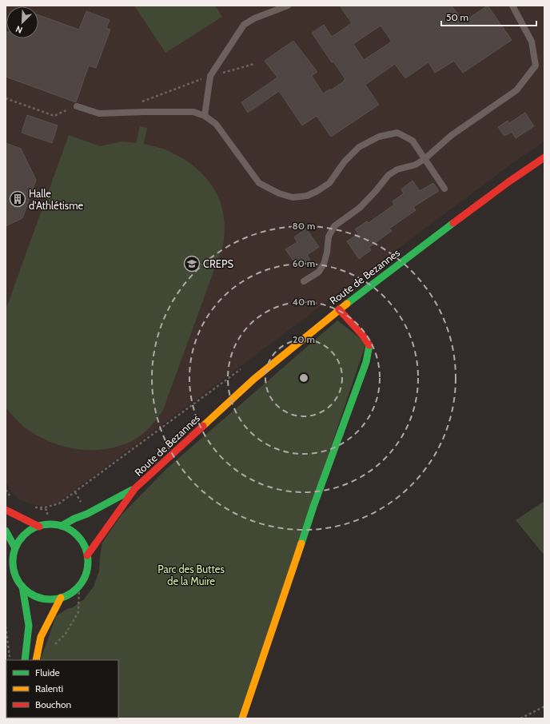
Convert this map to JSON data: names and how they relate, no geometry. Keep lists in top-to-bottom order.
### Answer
{
  "streets": {
    "street": ["Route de Bezannes"]
  },
  "parks": ["Parc des Buttes de la Muire"],
  "places": {
    "building": ["Halle d'Athlétisme"],
    "school or university": ["CREPS"]
  },
  "legend": ["Fluide", "Ralenti", "Bouchon"],
  "scale_bar": "50 m",
  "north": "bottom left",
  "rings": [
    "80 m",
    "60 m",
    "40 m",
    "20 m"
  ]
}
